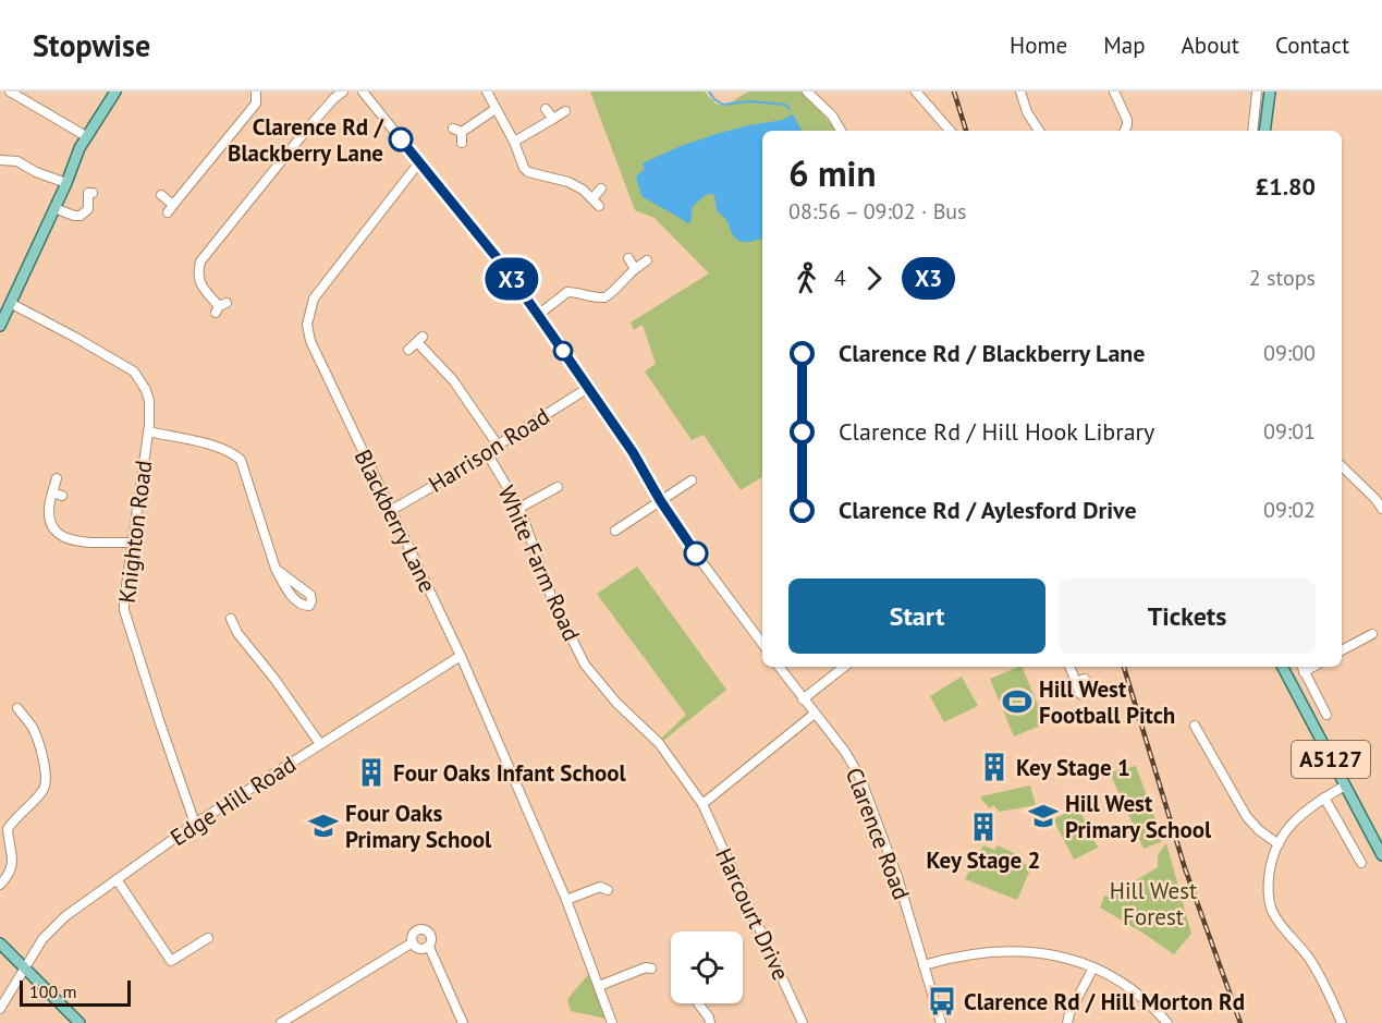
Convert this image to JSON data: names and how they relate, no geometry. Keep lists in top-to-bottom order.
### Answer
{
  "streets": {
    "main road": ["A5127"],
    "street": [
      "Harrison Road",
      "Blackberry Lane",
      "Knighton Road",
      "White Farm Road",
      "Edge Hill Road",
      "Clarence Road",
      "Harcourt Drive"
    ]
  },
  "crossings": [
    ["Harrison Road", "Blackberry Lane"],
    ["Harrison Road", "White Farm Road"],
    ["Blackberry Lane", "Edge Hill Road"],
    ["Knighton Road", "Edge Hill Road"],
    ["White Farm Road", "Harcourt Drive"]
  ],
  "parks": ["Hill West Forest"],
  "places": {
    "other": ["Clarence Rd / Blackberry Lane"],
    "sports": ["Hill West Football Pitch"],
    "building": ["Key Stage 1", "Four Oaks Infant School", "Key Stage 2"],
    "school or university": ["Hill West Primary School", "Four Oaks Primary School"],
    "bus stop": ["Clarence Rd / Hill Morton Rd"]
  },
  "lines": ["bus line X3"],
  "scale_bar": "100 m",
  "page": {
    "header": "Stopwise",
    "nav": [
      "Home",
      "Map",
      "About",
      "Contact"
    ],
    "on_map": "X3",
    "heading": ["6 min", "08:56 – 09:02 · Bus", "£1.80"],
    "legs": ["4", "X3", "2 stops"],
    "list": [
      {
        "name": "Clarence Rd / Blackberry Lane",
        "value": "09:00"
      },
      {
        "name": "Clarence Rd / Hill Hook Library",
        "value": "09:01"
      },
      {
        "name": "Clarence Rd / Aylesford Drive",
        "value": "09:02"
      }
    ],
    "buttons": ["Start", "Tickets"],
    "scale": "100 m"
  }
}
